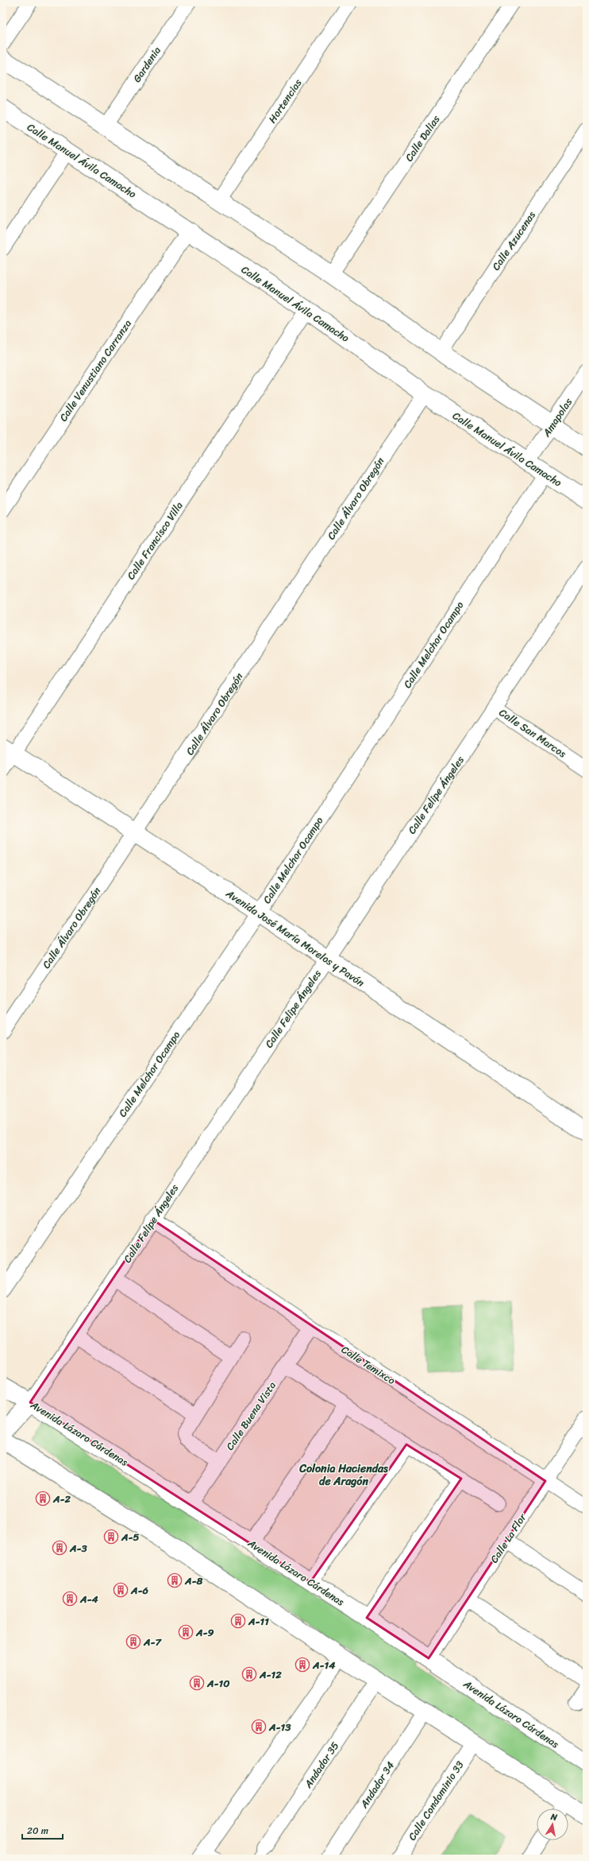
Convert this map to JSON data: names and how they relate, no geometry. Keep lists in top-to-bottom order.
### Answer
{
  "streets": {
    "street": [
      "Gardenia",
      "Hortencias",
      "Calle Dalias",
      "Calle Manuel Ávila Camacho",
      "Calle Azucenas",
      "Calle Venustiano Carranza",
      "Amapolas",
      "Calle Álvaro Obregón",
      "Calle Francisco Villa",
      "Calle Melchor Ocampo",
      "Calle San Marcos",
      "Calle Felipe Ángeles",
      "Avenida José María Morelos y Pavón",
      "Calle Temixco",
      "Calle Buena Vista",
      "Avenida Lázaro Cárdenas",
      "Calle La Flor",
      "Andador 35",
      "Andador 34",
      "Calle Condominio 33"
    ]
  },
  "crossings": [
    ["Calle Manuel Ávila Camacho", "Calle Venustiano Carranza"],
    ["Calle Manuel Ávila Camacho", "Amapolas"],
    ["Calle Manuel Ávila Camacho", "Calle Álvaro Obregón"],
    ["Calle Manuel Ávila Camacho", "Calle Francisco Villa"],
    ["Calle Manuel Ávila Camacho", "Calle Melchor Ocampo"],
    ["Calle Álvaro Obregón", "Avenida José María Morelos y Pavón"],
    ["Calle Francisco Villa", "Avenida José María Morelos y Pavón"],
    ["Calle Melchor Ocampo", "Avenida José María Morelos y Pavón"],
    ["Calle San Marcos", "Calle Felipe Ángeles"],
    ["Calle Felipe Ángeles", "Avenida José María Morelos y Pavón"],
    ["Calle Felipe Ángeles", "Calle Temixco"],
    ["Calle Felipe Ángeles", "Avenida Lázaro Cárdenas"],
    ["Calle Temixco", "Calle Buena Vista"],
    ["Calle Temixco", "Calle La Flor"],
    ["Calle Buena Vista", "Avenida Lázaro Cárdenas"],
    ["Avenida Lázaro Cárdenas", "Calle La Flor"]
  ],
  "districts": ["Colonia Haciendas de Aragón"],
  "places": {
    "building": [
      "A-2",
      "A-5",
      "A-3",
      "A-8",
      "A-6",
      "A-4",
      "A-11",
      "A-9",
      "A-7",
      "A-14",
      "A-12",
      "A-10",
      "A-13"
    ]
  },
  "scale_bar": "20 m",
  "north": "top"
}
